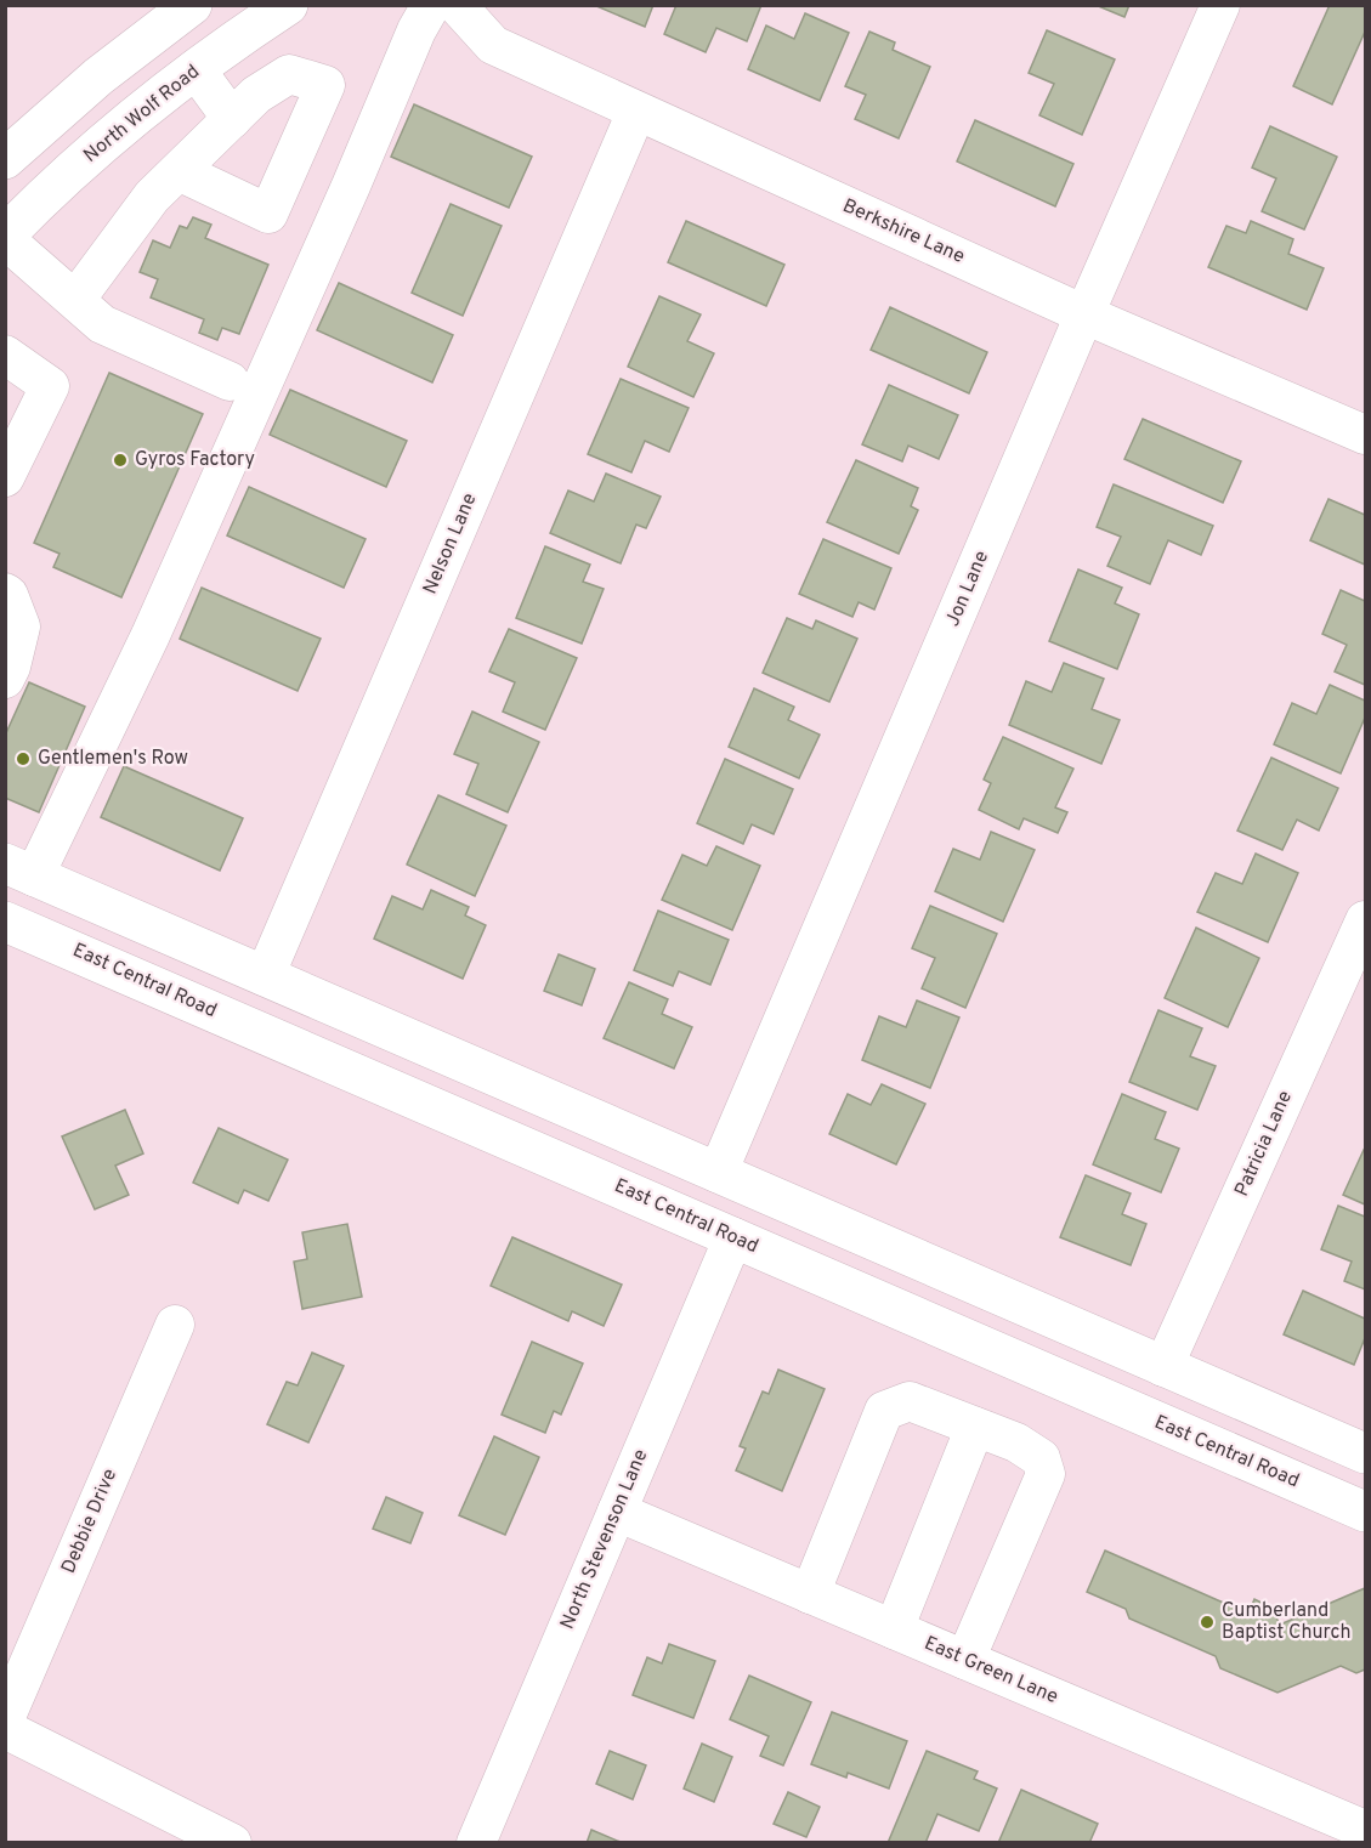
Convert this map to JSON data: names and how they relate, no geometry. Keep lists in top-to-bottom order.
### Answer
{
  "streets": {
    "main road": ["North Wolf Road", "East Central Road"],
    "street": [
      "Berkshire Lane",
      "Nelson Lane",
      "Jon Lane",
      "Patricia Lane",
      "Debbie Drive",
      "North Stevenson Lane",
      "East Green Lane"
    ]
  },
  "crossings": [
    ["Berkshire Lane", "Nelson Lane"],
    ["Berkshire Lane", "Jon Lane"],
    ["East Central Road", "North Stevenson Lane"],
    ["North Stevenson Lane", "East Green Lane"]
  ],
  "places": ["Gyros Factory", "Gentlemen's Row", "Cumberland Baptist Church"]
}
